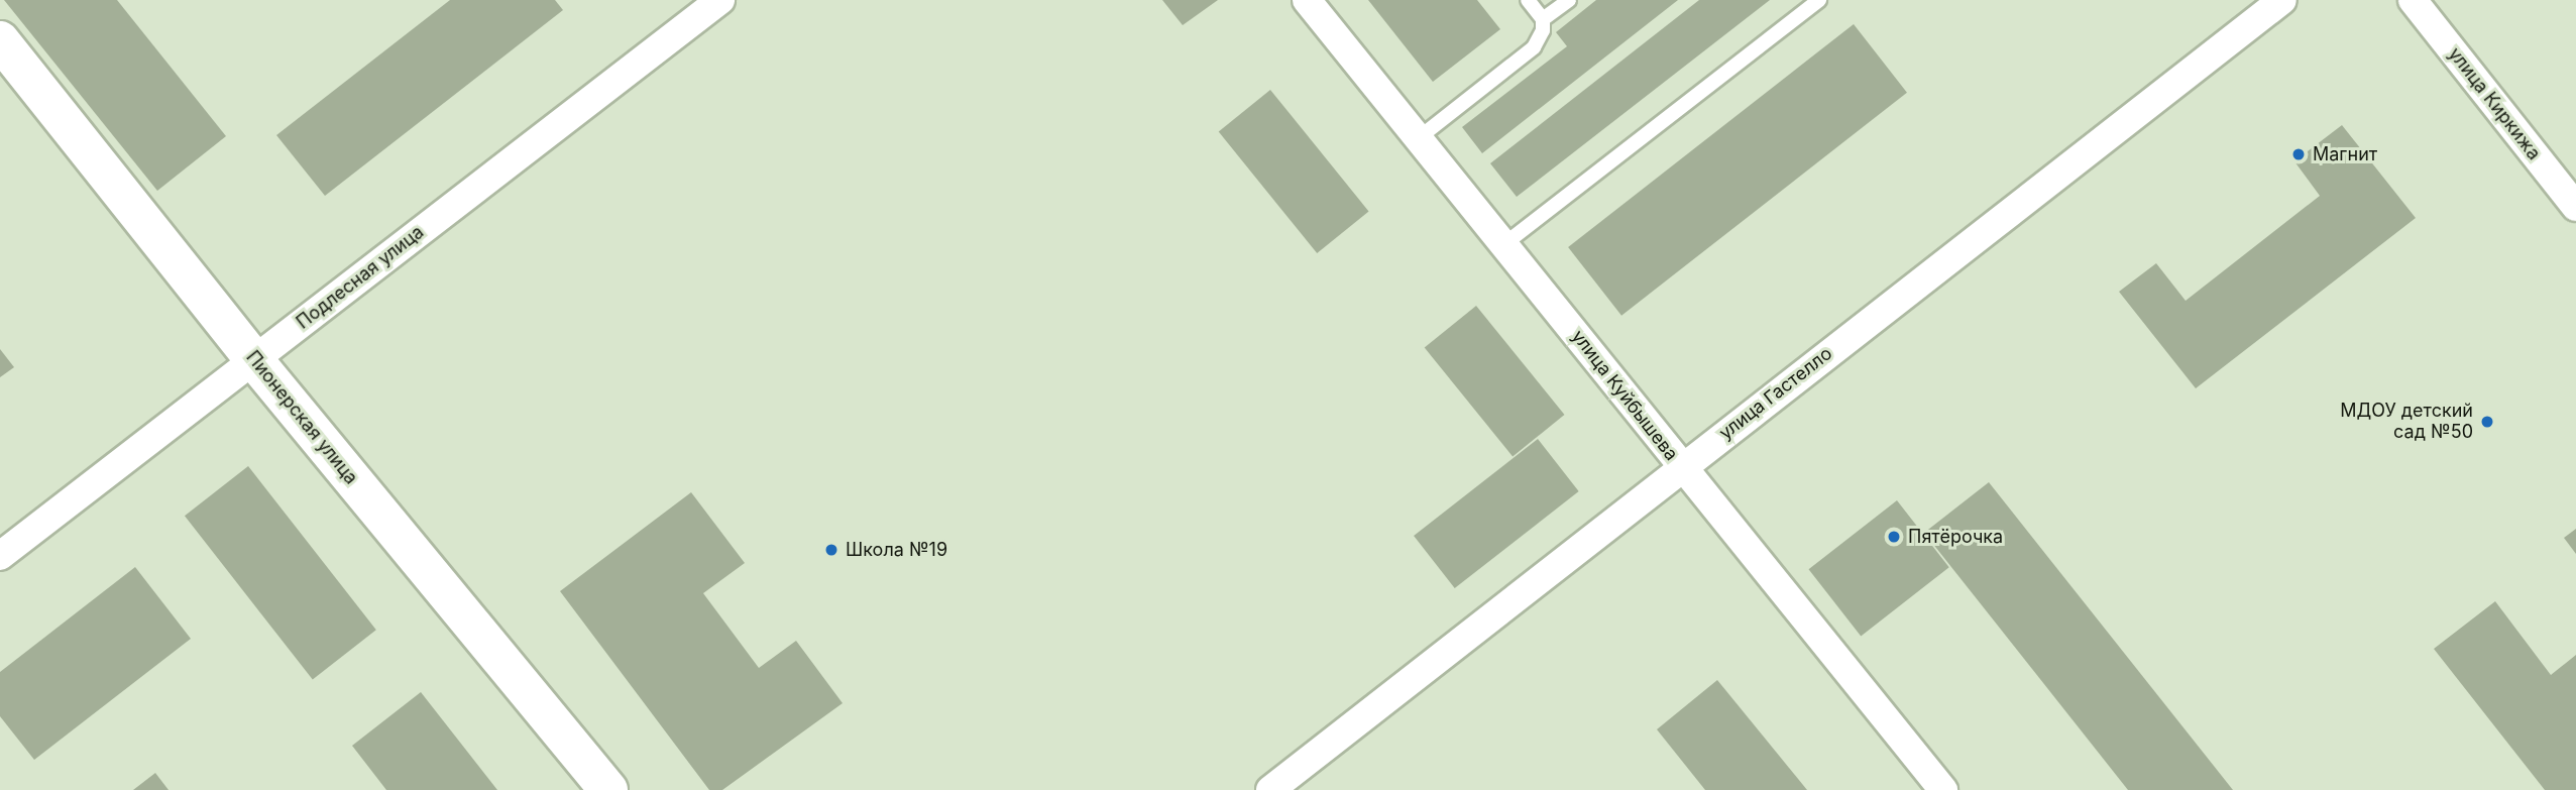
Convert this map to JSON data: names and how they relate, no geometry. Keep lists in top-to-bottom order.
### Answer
{
  "streets": {
    "street": [
      "улица Киркижа",
      "Подлесная улица",
      "улица Гастелло",
      "улица Куйбышева",
      "Пионерская улица"
    ]
  },
  "crossings": [
    ["Подлесная улица", "Пионерская улица"],
    ["улица Гастелло", "улица Куйбышева"]
  ],
  "places": [
    "Магнит",
    "МДОУ детский сад №50",
    "Пятёрочка",
    "Школа №19"
  ]
}
